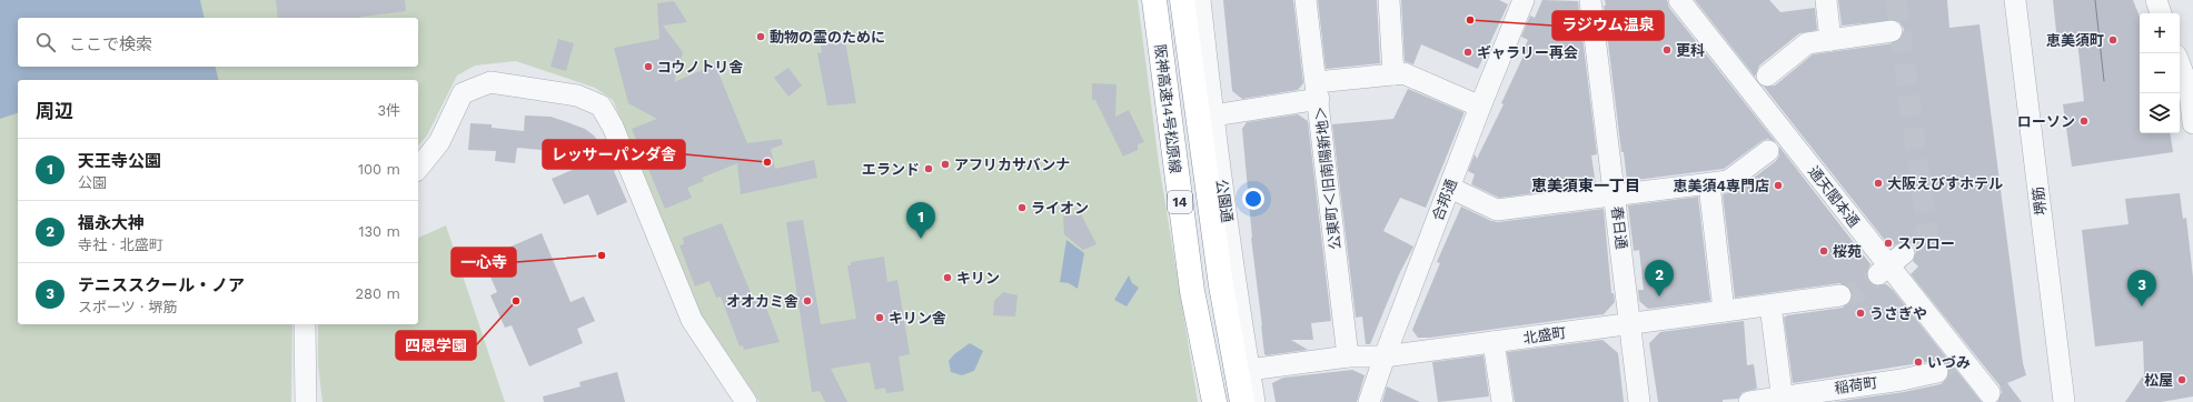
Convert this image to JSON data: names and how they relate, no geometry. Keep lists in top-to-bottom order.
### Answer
{
  "streets": {
    "highway": ["阪神高速14号松原線", "14"],
    "street": [
      "公東町＜旧南陽新地＞",
      "通天閣本通",
      "合邦通",
      "公園通",
      "堺筋",
      "春日通",
      "北盛町",
      "稲荷町"
    ]
  },
  "crossings": [
    ["公東町＜旧南陽新地＞", "北盛町"],
    ["通天閣本通", "稲荷町"],
    ["合邦通", "北盛町"],
    ["公園通", "北盛町"],
    ["春日通", "北盛町"]
  ],
  "districts": ["恵美須東一丁目"],
  "places": [
    "ラジウム温泉",
    "動物の霊のために",
    "恵美須町",
    "更科",
    "ギャラリー再会",
    "コウノトリ舎",
    "ローソン",
    "レッサーパンダ舎",
    "アフリカサバンナ",
    "エランド",
    "大阪えびすホテル",
    "恵美須4専門店",
    "ライオン",
    "スワロー",
    "桜苑",
    "一心寺",
    "キリン",
    "四恩学園",
    "オオカミ舎",
    "うさぎや",
    "キリン舎",
    "いづみ",
    "松屋"
  ],
  "page": {
    "map_buttons": ["+", "−"],
    "search": "ここで検索",
    "heading": ["周辺", "3件"],
    "list": [
      {
        "mark": "1",
        "name": "天王寺公園",
        "note": "公園",
        "value": "100 m"
      },
      {
        "mark": "2",
        "name": "福永大神",
        "note": "寺社 · 北盛町",
        "value": "130 m"
      },
      {
        "mark": "3",
        "name": "テニススクール・ノア",
        "note": "スポーツ · 堺筋",
        "value": "280 m"
      }
    ],
    "pins": ["1", "2", "3"]
  }
}
